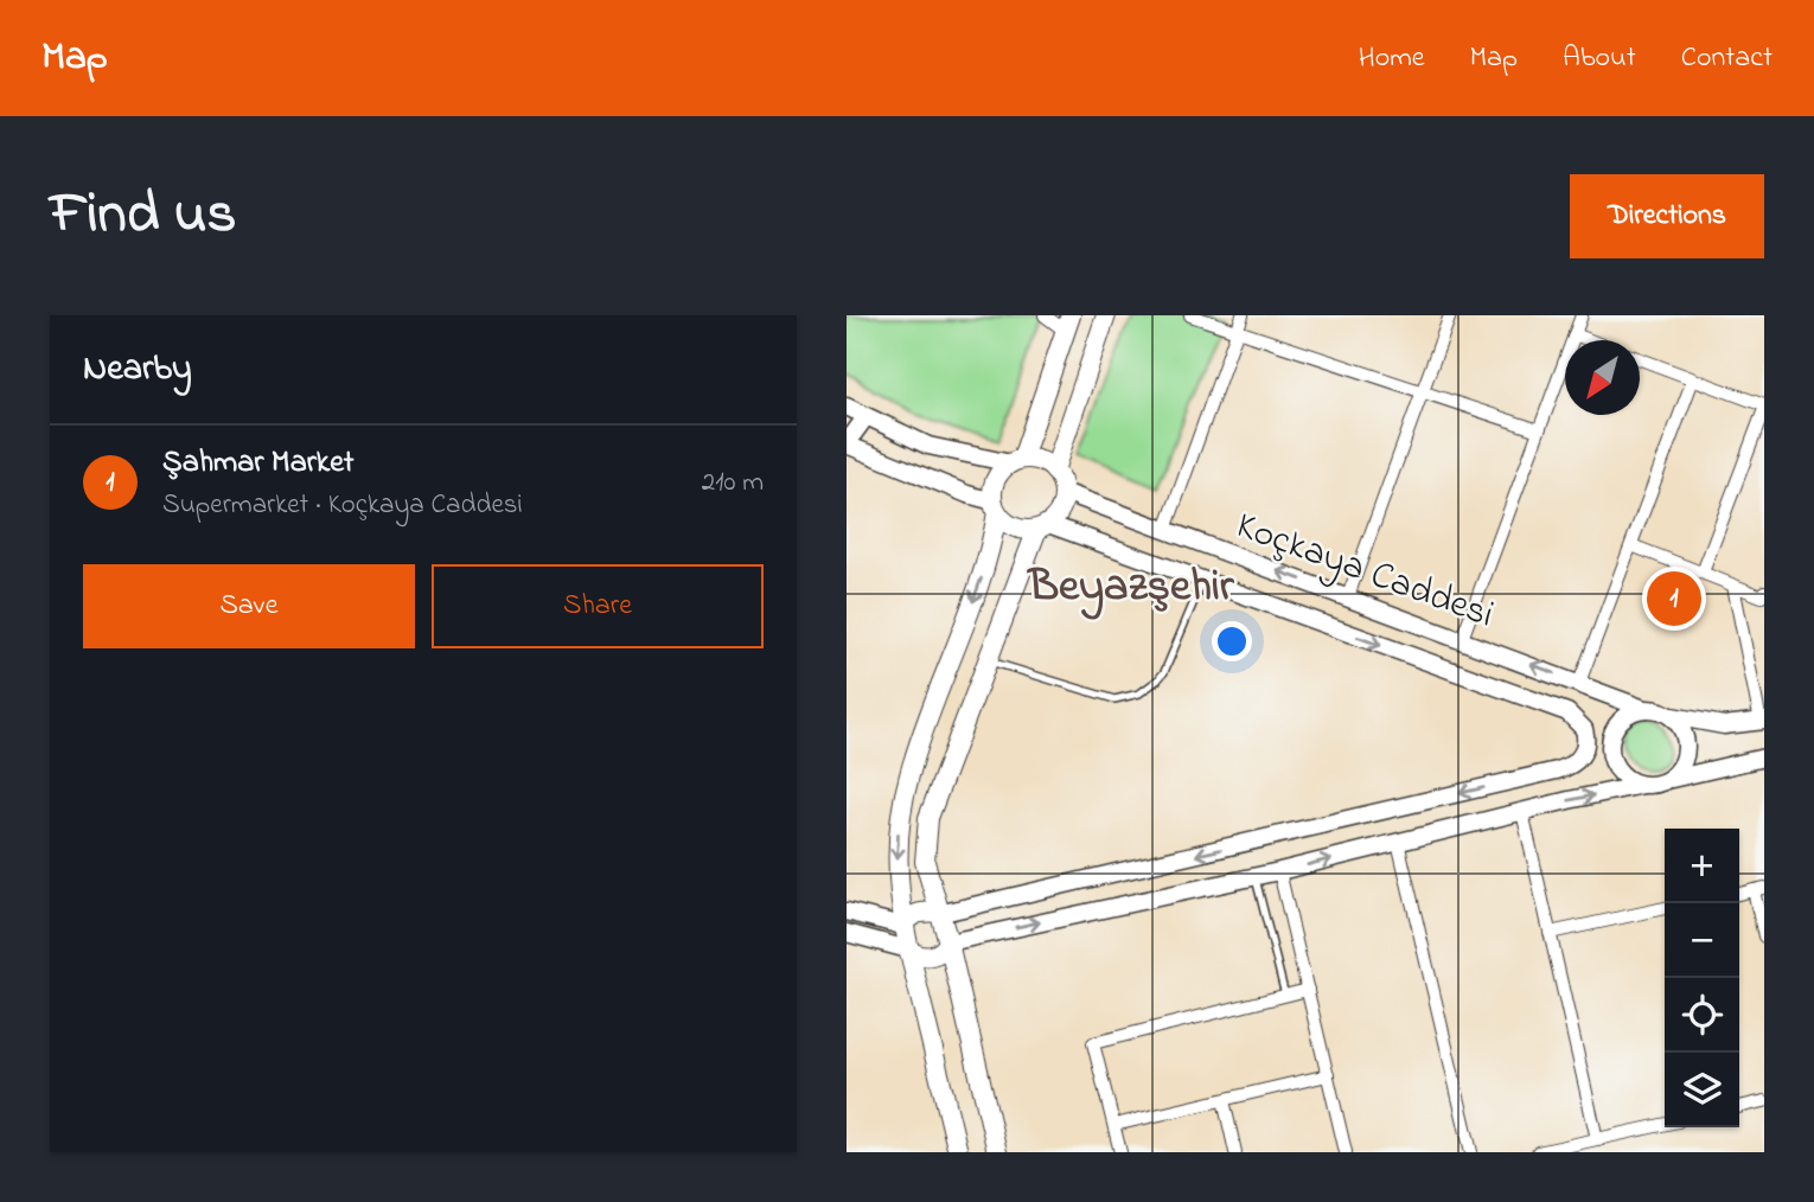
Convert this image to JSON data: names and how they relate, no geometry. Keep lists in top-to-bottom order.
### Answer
{
  "streets": {
    "main road": ["Koçkaya Caddesi"]
  },
  "districts": ["Beyazşehir"],
  "north": "bottom left",
  "page": {
    "header": "Map",
    "nav": [
      "Home",
      "Map",
      "About",
      "Contact"
    ],
    "title": "Find us",
    "buttons": [
      "Directions",
      ["Save", "Share"]
    ],
    "heading": "Nearby",
    "list": [
      {
        "mark": "1",
        "name": "Şahmar Market",
        "note": "Supermarket · Koçkaya Caddesi",
        "value": "210 m"
      }
    ],
    "pins": "1",
    "map_buttons": ["+", "−"]
  }
}
